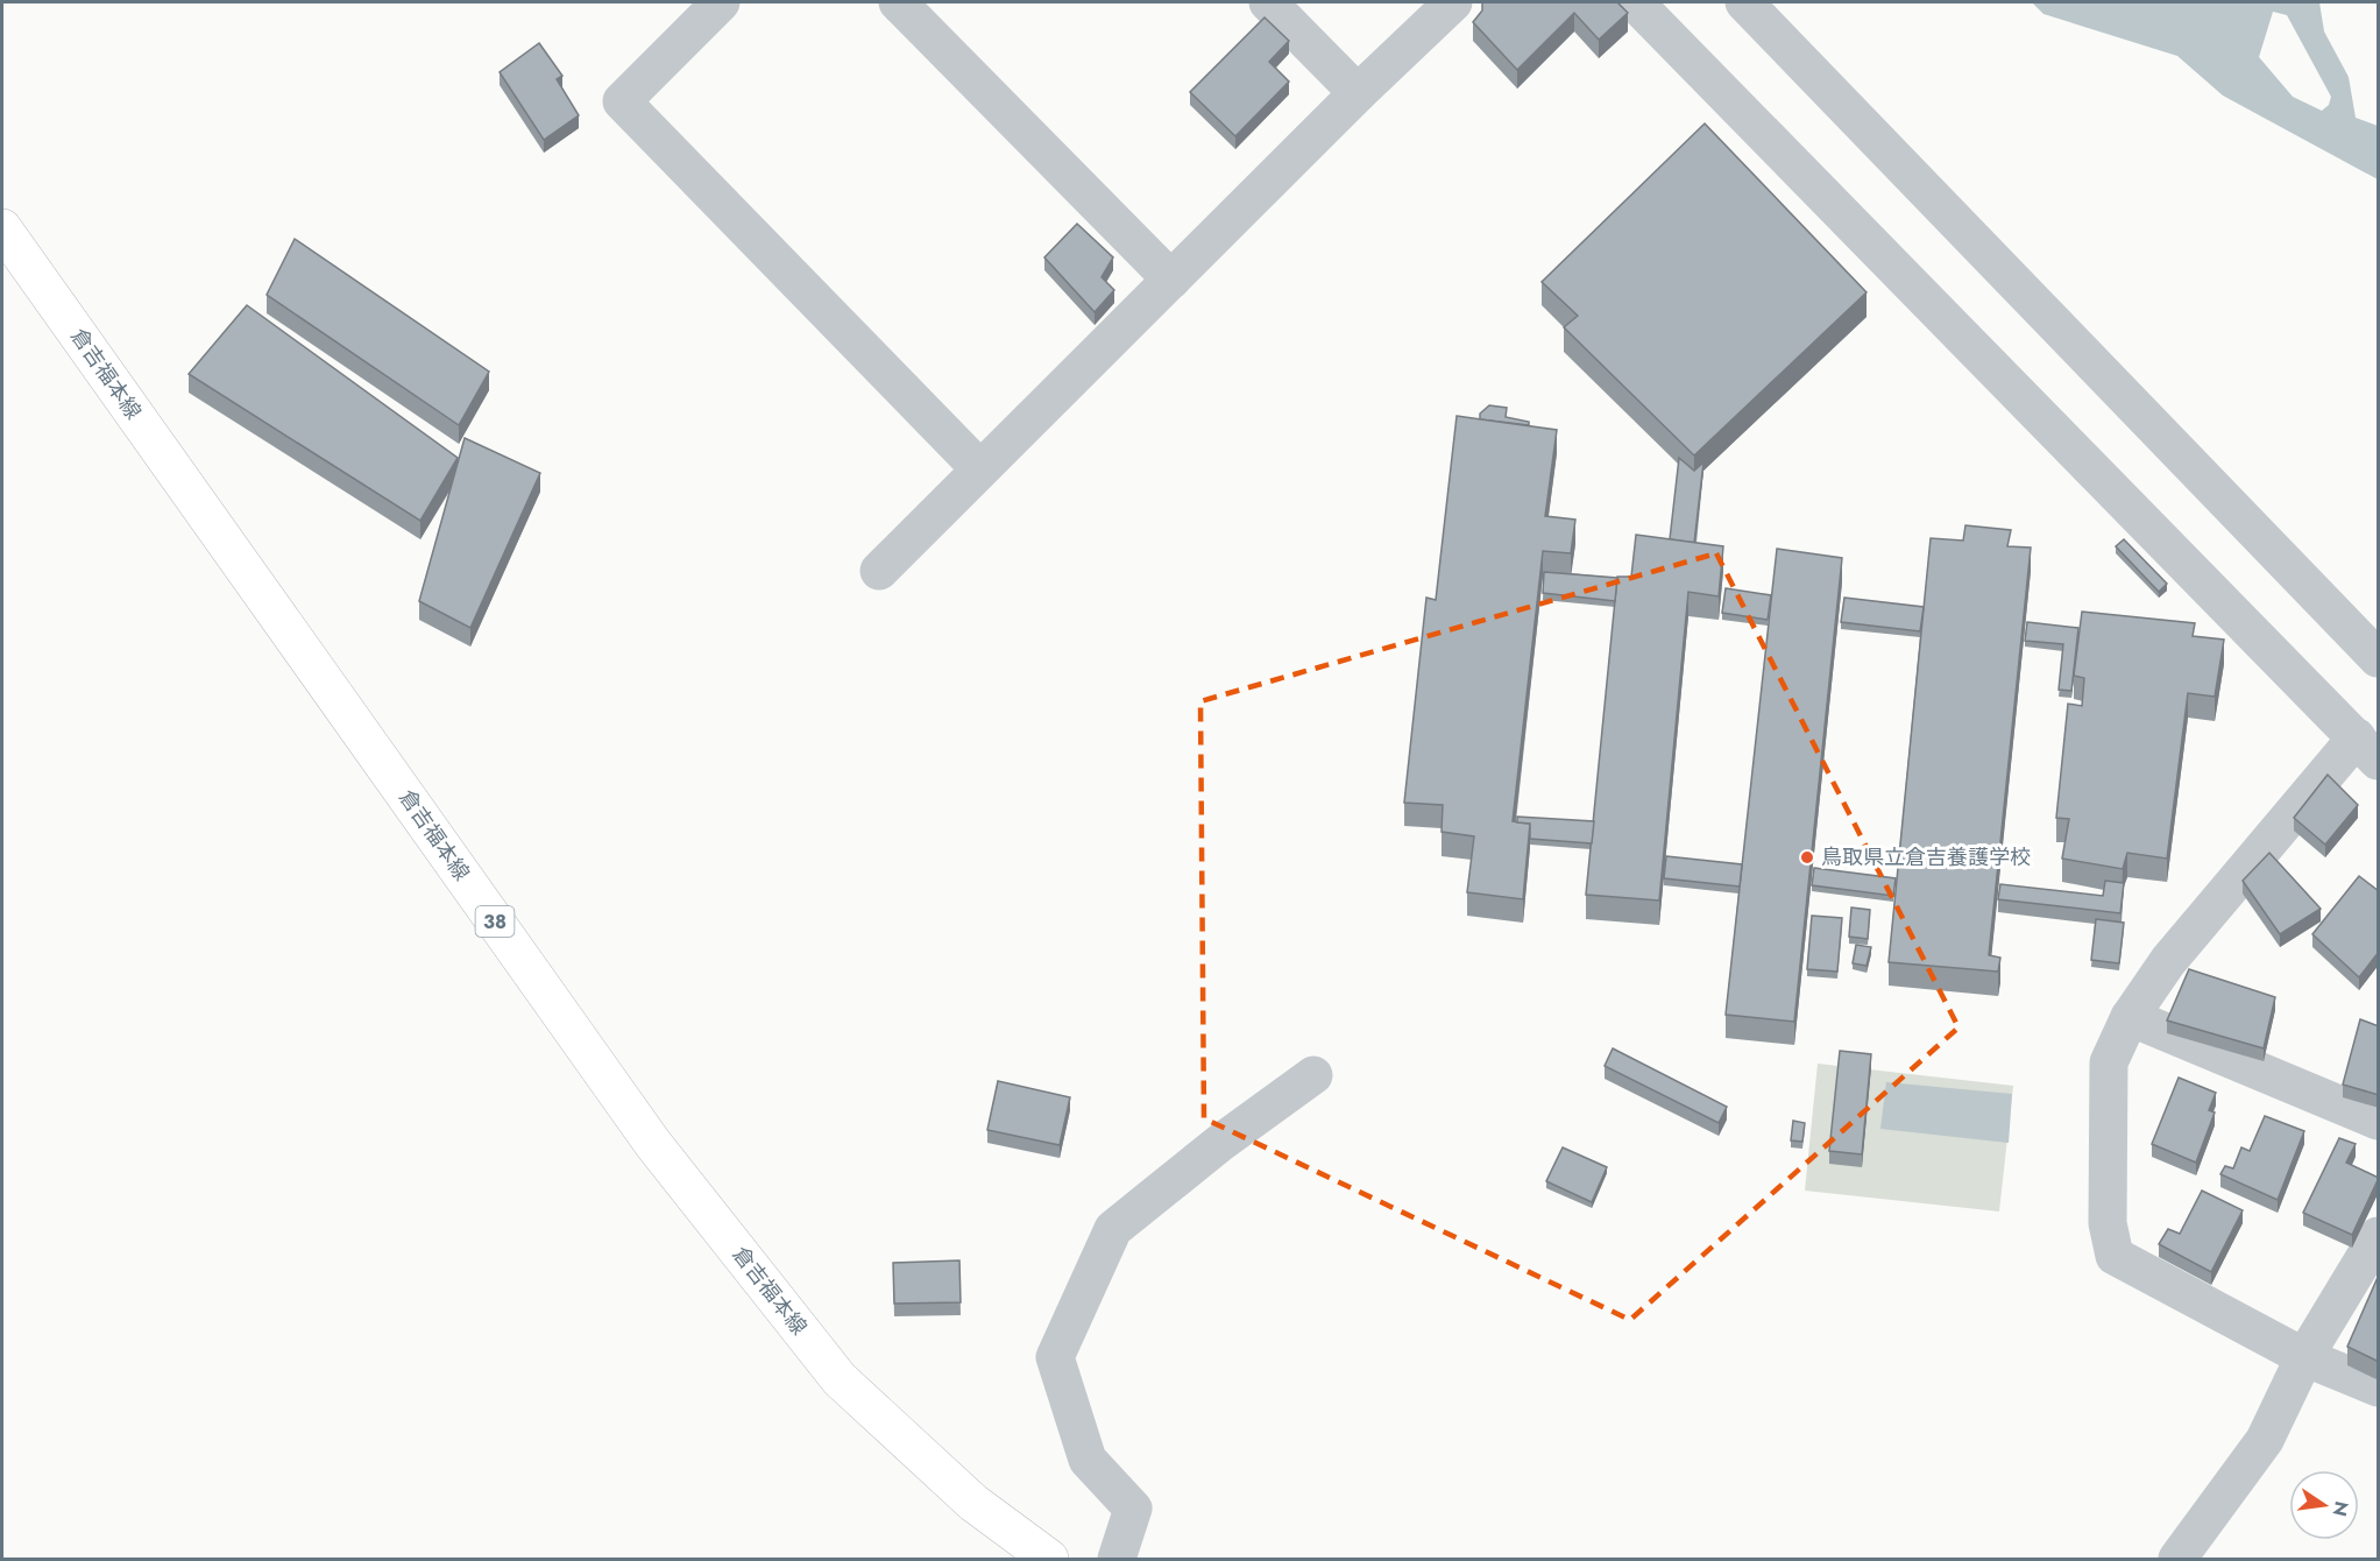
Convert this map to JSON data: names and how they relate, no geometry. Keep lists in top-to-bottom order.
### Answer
{
  "streets": {
    "main road": ["倉吉福本線", "38"]
  },
  "places": ["鳥取県立倉吉養護学校"],
  "north": "right"
}
